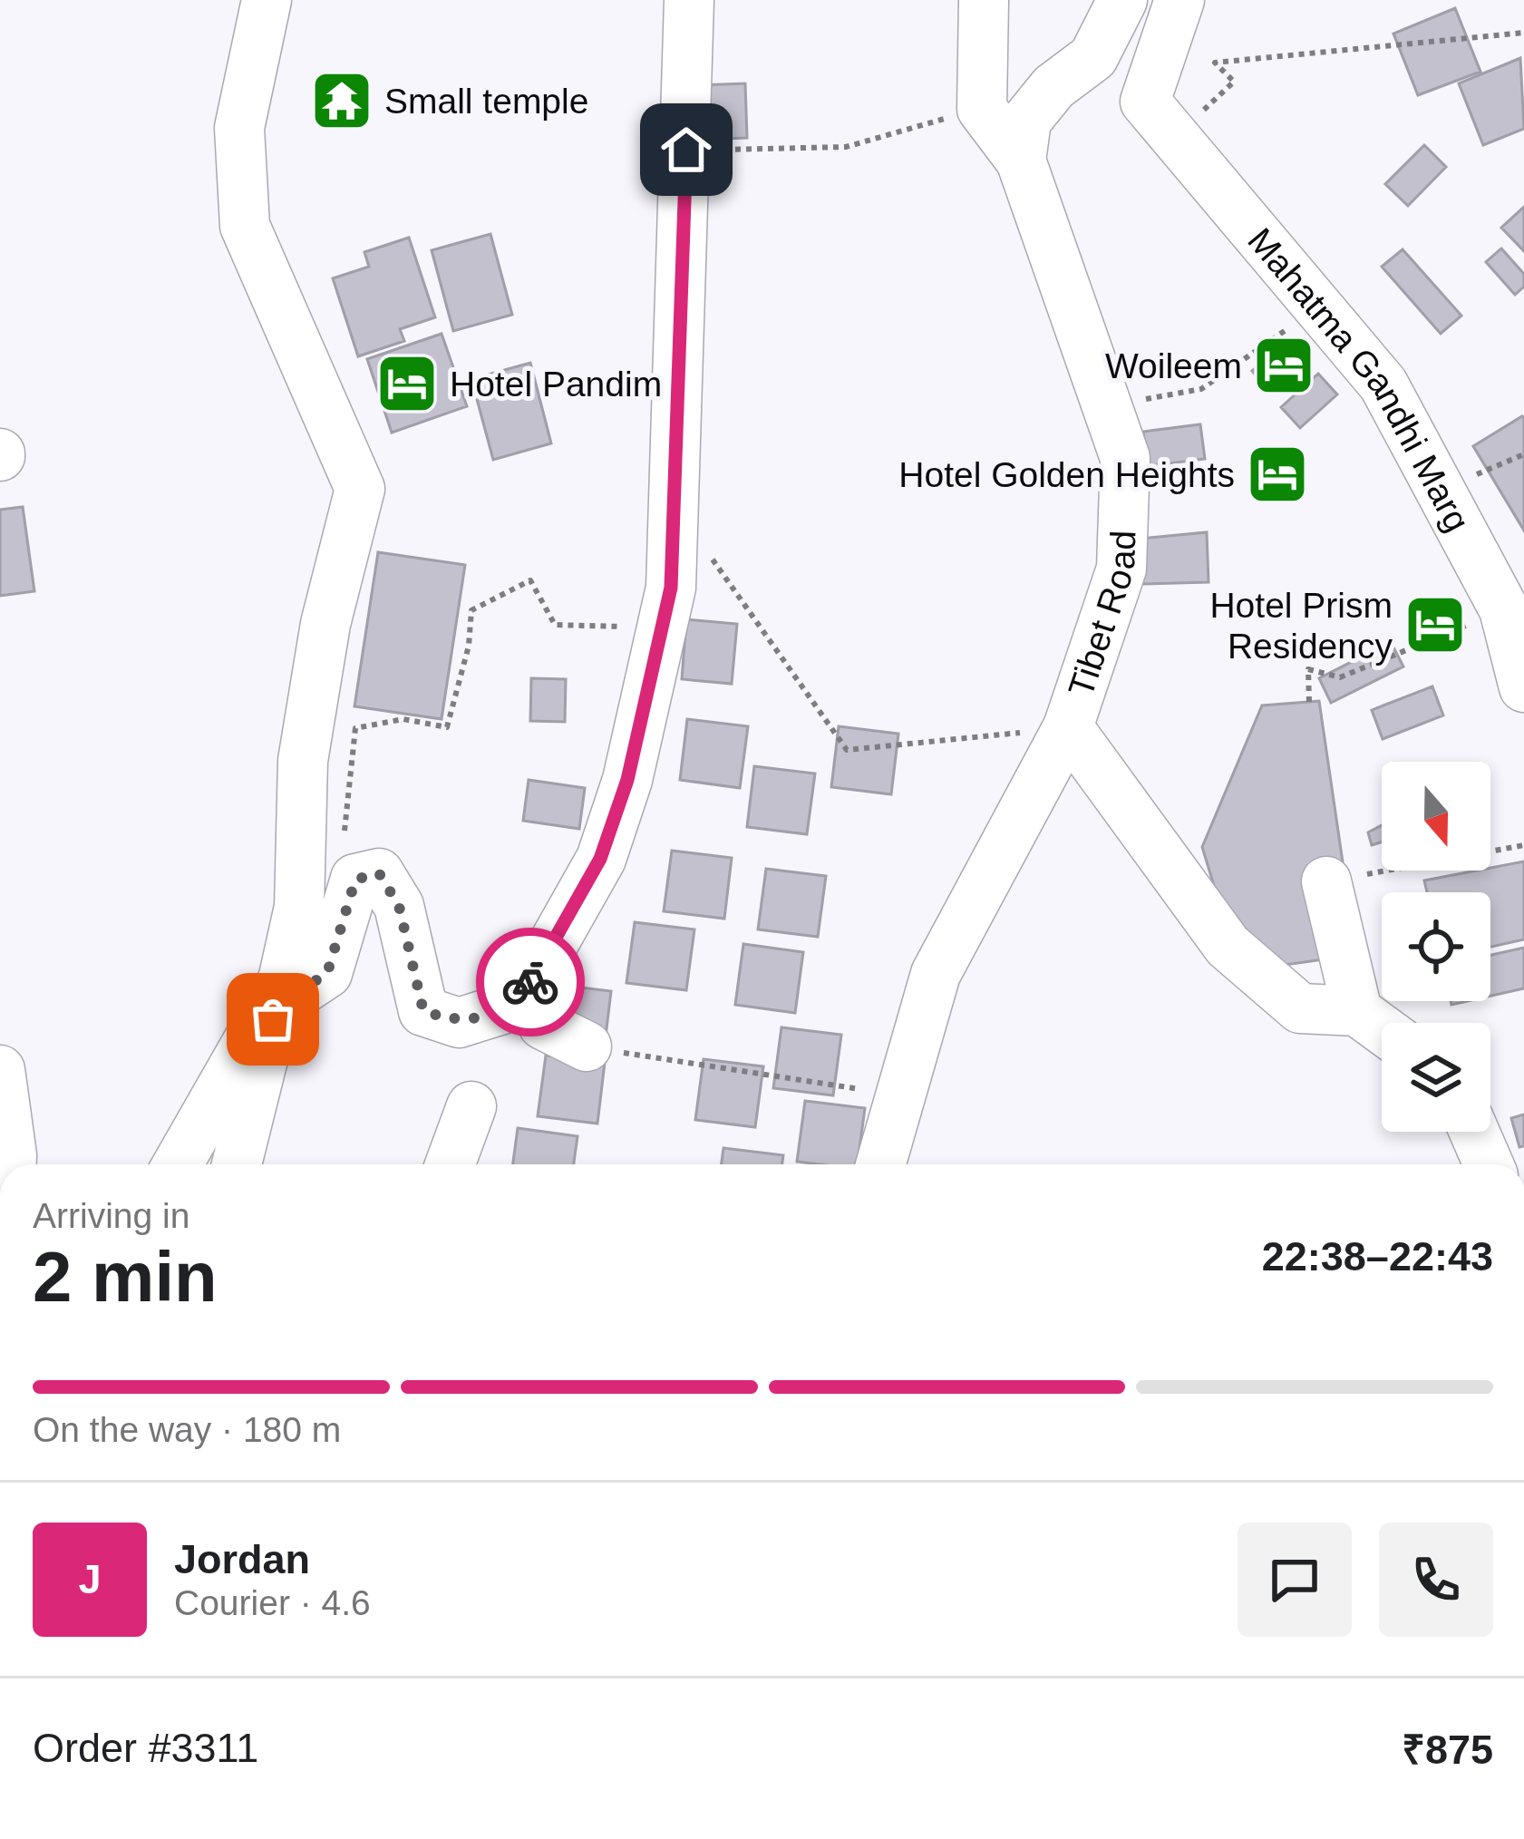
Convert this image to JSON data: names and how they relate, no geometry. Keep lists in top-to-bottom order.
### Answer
{
  "streets": {
    "street": ["Mahatma Gandhi Marg", "Tibet Road"]
  },
  "places": {
    "temple": ["Small temple"],
    "hotel": [
      "Woileem",
      "Hotel Pandim",
      "Hotel Golden Heights",
      "Hotel Prism Residency"
    ]
  },
  "north": "bottom",
  "page": {
    "heading": ["2 min", "Arriving in", "22:38–22:43"],
    "panel": [
      "Jordan",
      "Courier · 4.6",
      "Order #3311",
      "₹875"
    ],
    "bar": "On the way · 180 m",
    "round": "J"
  }
}
